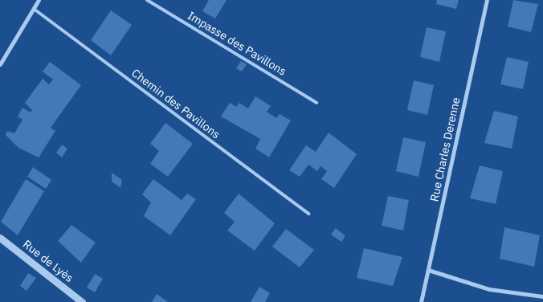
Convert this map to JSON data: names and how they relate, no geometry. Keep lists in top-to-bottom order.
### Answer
{
  "streets": {
    "street": ["Rue Charles Derenne", "Rue de Lyès"],
    "lane": ["Impasse des Pavillons", "Chemin des Pavillons"]
  }
}
